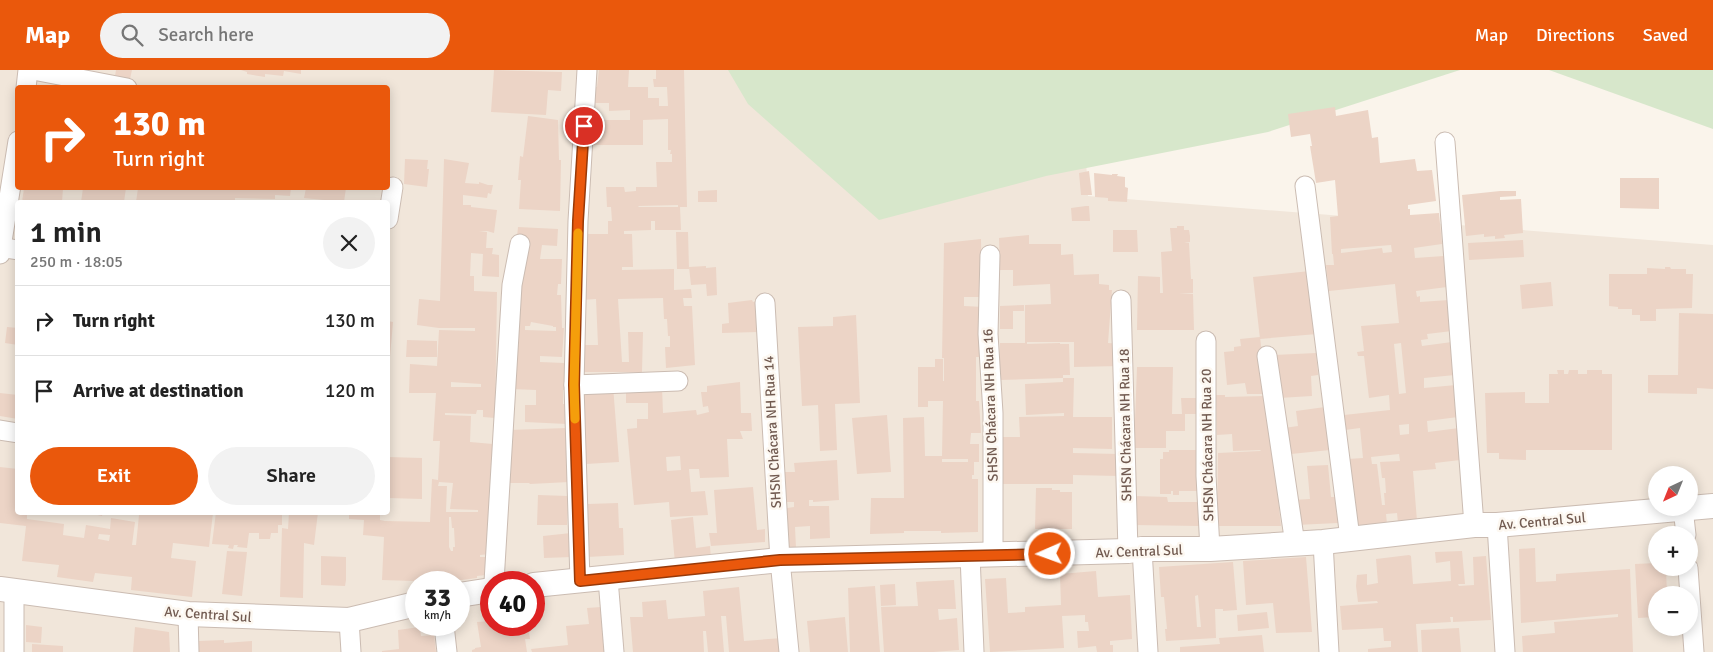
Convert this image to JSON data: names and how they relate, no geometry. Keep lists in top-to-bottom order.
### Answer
{
  "streets": {
    "street": [
      "SHSN Chácara NH Rua 16",
      "SHSN Chácara NH Rua 18",
      "SHSN Chácara NH Rua 14",
      "SHSN Chácara NH Rua 20",
      "Av. Central Sul"
    ]
  },
  "crossings": [
    ["SHSN Chácara NH Rua 16", "Av. Central Sul"],
    ["SHSN Chácara NH Rua 18", "Av. Central Sul"],
    ["SHSN Chácara NH Rua 14", "Av. Central Sul"],
    ["SHSN Chácara NH Rua 20", "Av. Central Sul"]
  ],
  "north": "bottom left",
  "page": {
    "header": "Map",
    "search": "Search here",
    "nav": ["Map", "Directions", "Saved"],
    "turn": ["130 m", "Turn right"],
    "heading": ["1 min", "250 m · 18:05"],
    "list": [
      {
        "name": "Turn right",
        "value": "130 m"
      },
      {
        "name": "Arrive at destination",
        "value": "120 m"
      }
    ],
    "buttons": ["Exit", "Share"],
    "map_buttons": ["+", "−"],
    "speed": "33 km/h",
    "limit": "40"
  }
}
